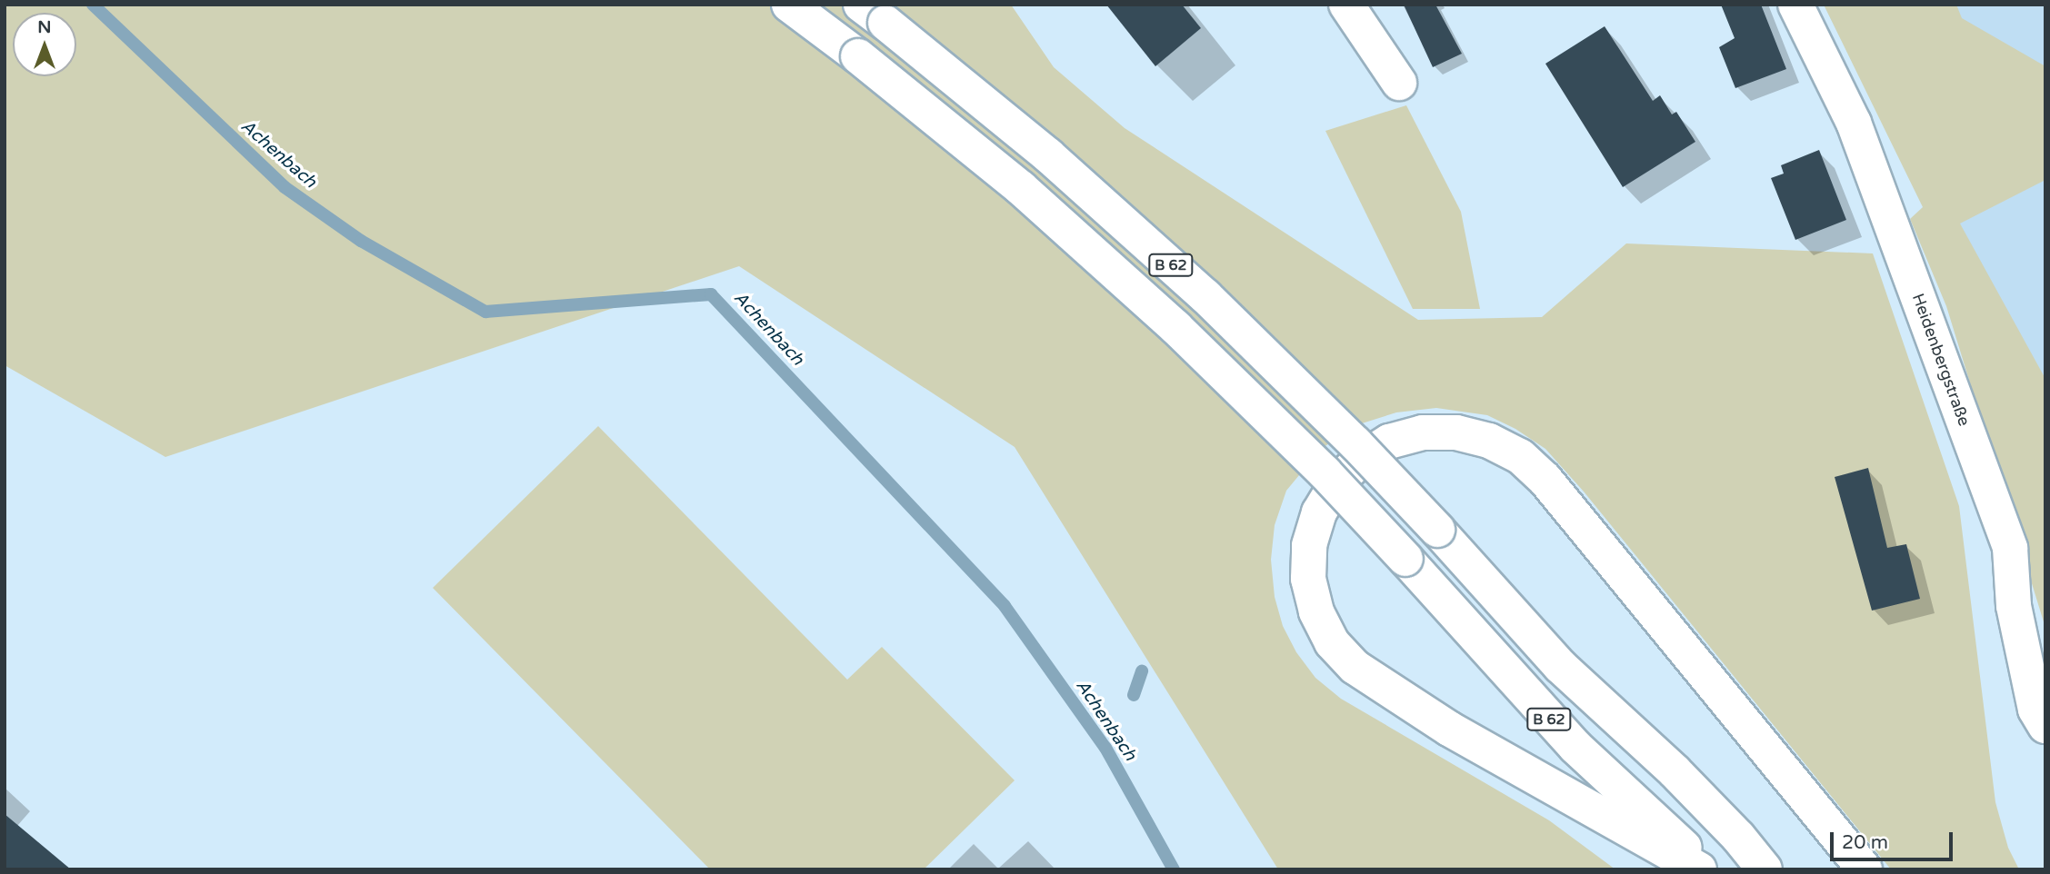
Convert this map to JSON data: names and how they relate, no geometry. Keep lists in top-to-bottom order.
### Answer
{
  "streets": {
    "main road": ["B 62", "Heidenbergstraße"]
  },
  "water": ["Achenbach"],
  "scale_bar": "20 m",
  "north": "top"
}
